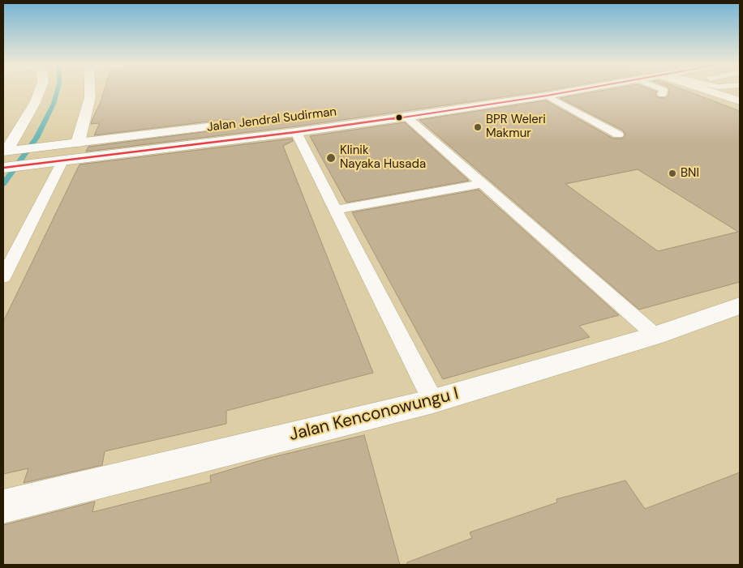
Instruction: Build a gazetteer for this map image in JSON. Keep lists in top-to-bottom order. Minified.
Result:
{"streets":{"main road":["Jalan Jendral Sudirman","Jalan Kenconowungu I"]},"places":["BPR Weleri Makmur","Klinik Nayaka Husada","BNI"]}
